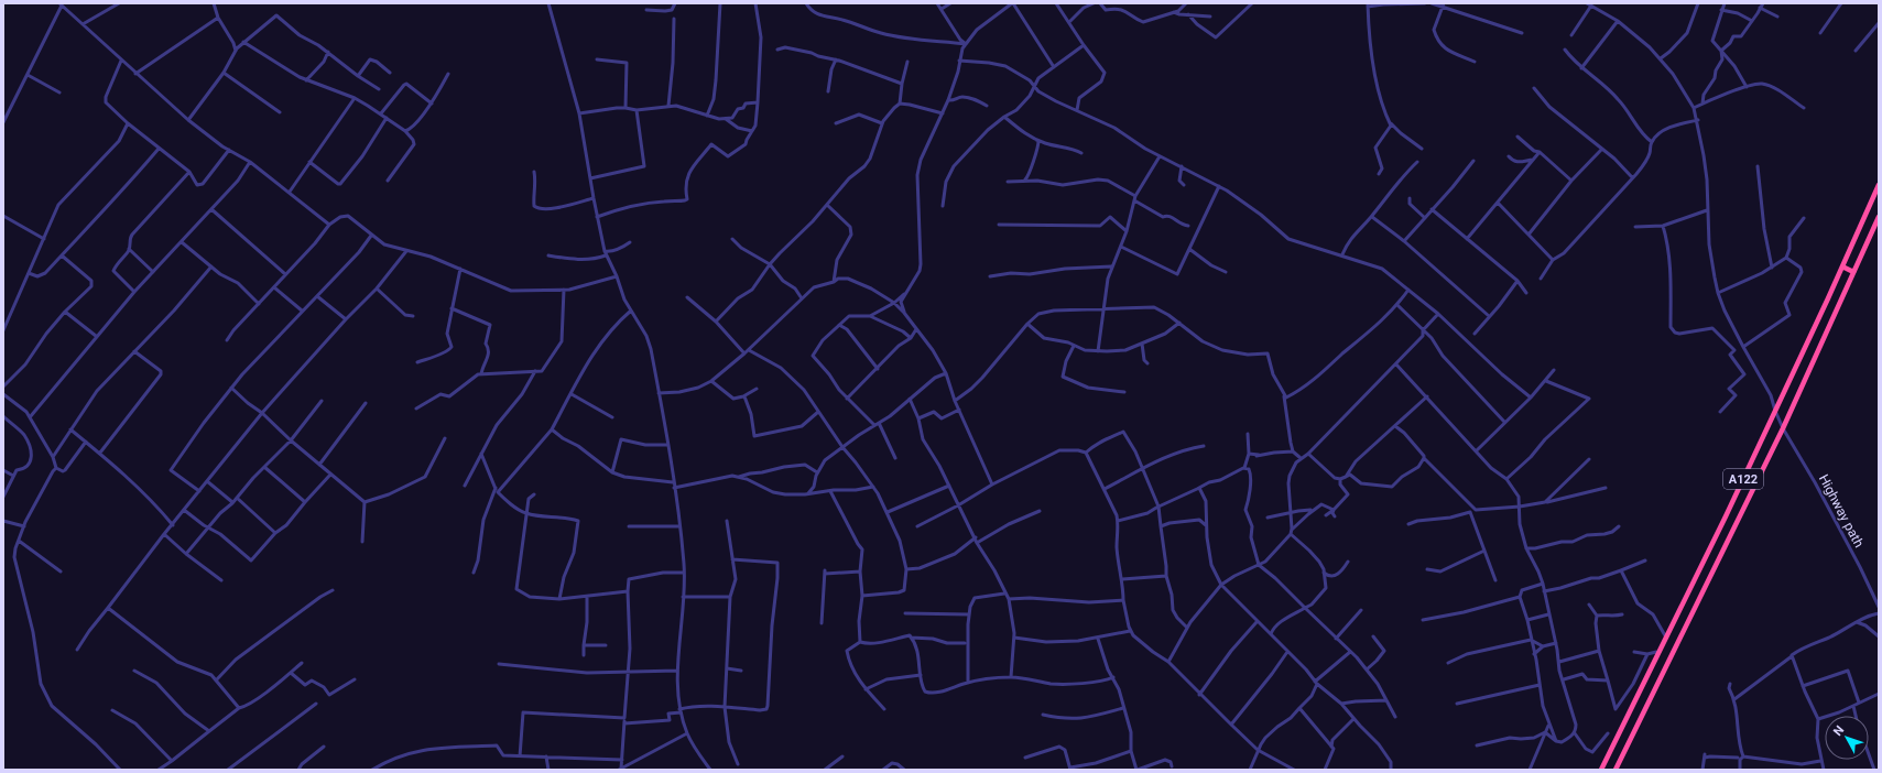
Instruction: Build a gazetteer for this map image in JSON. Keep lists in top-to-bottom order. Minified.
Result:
{"streets":{"highway":["A122"],"street":["Highway path"]},"crossings":[["A122","Highway path"]],"north":"top left"}
